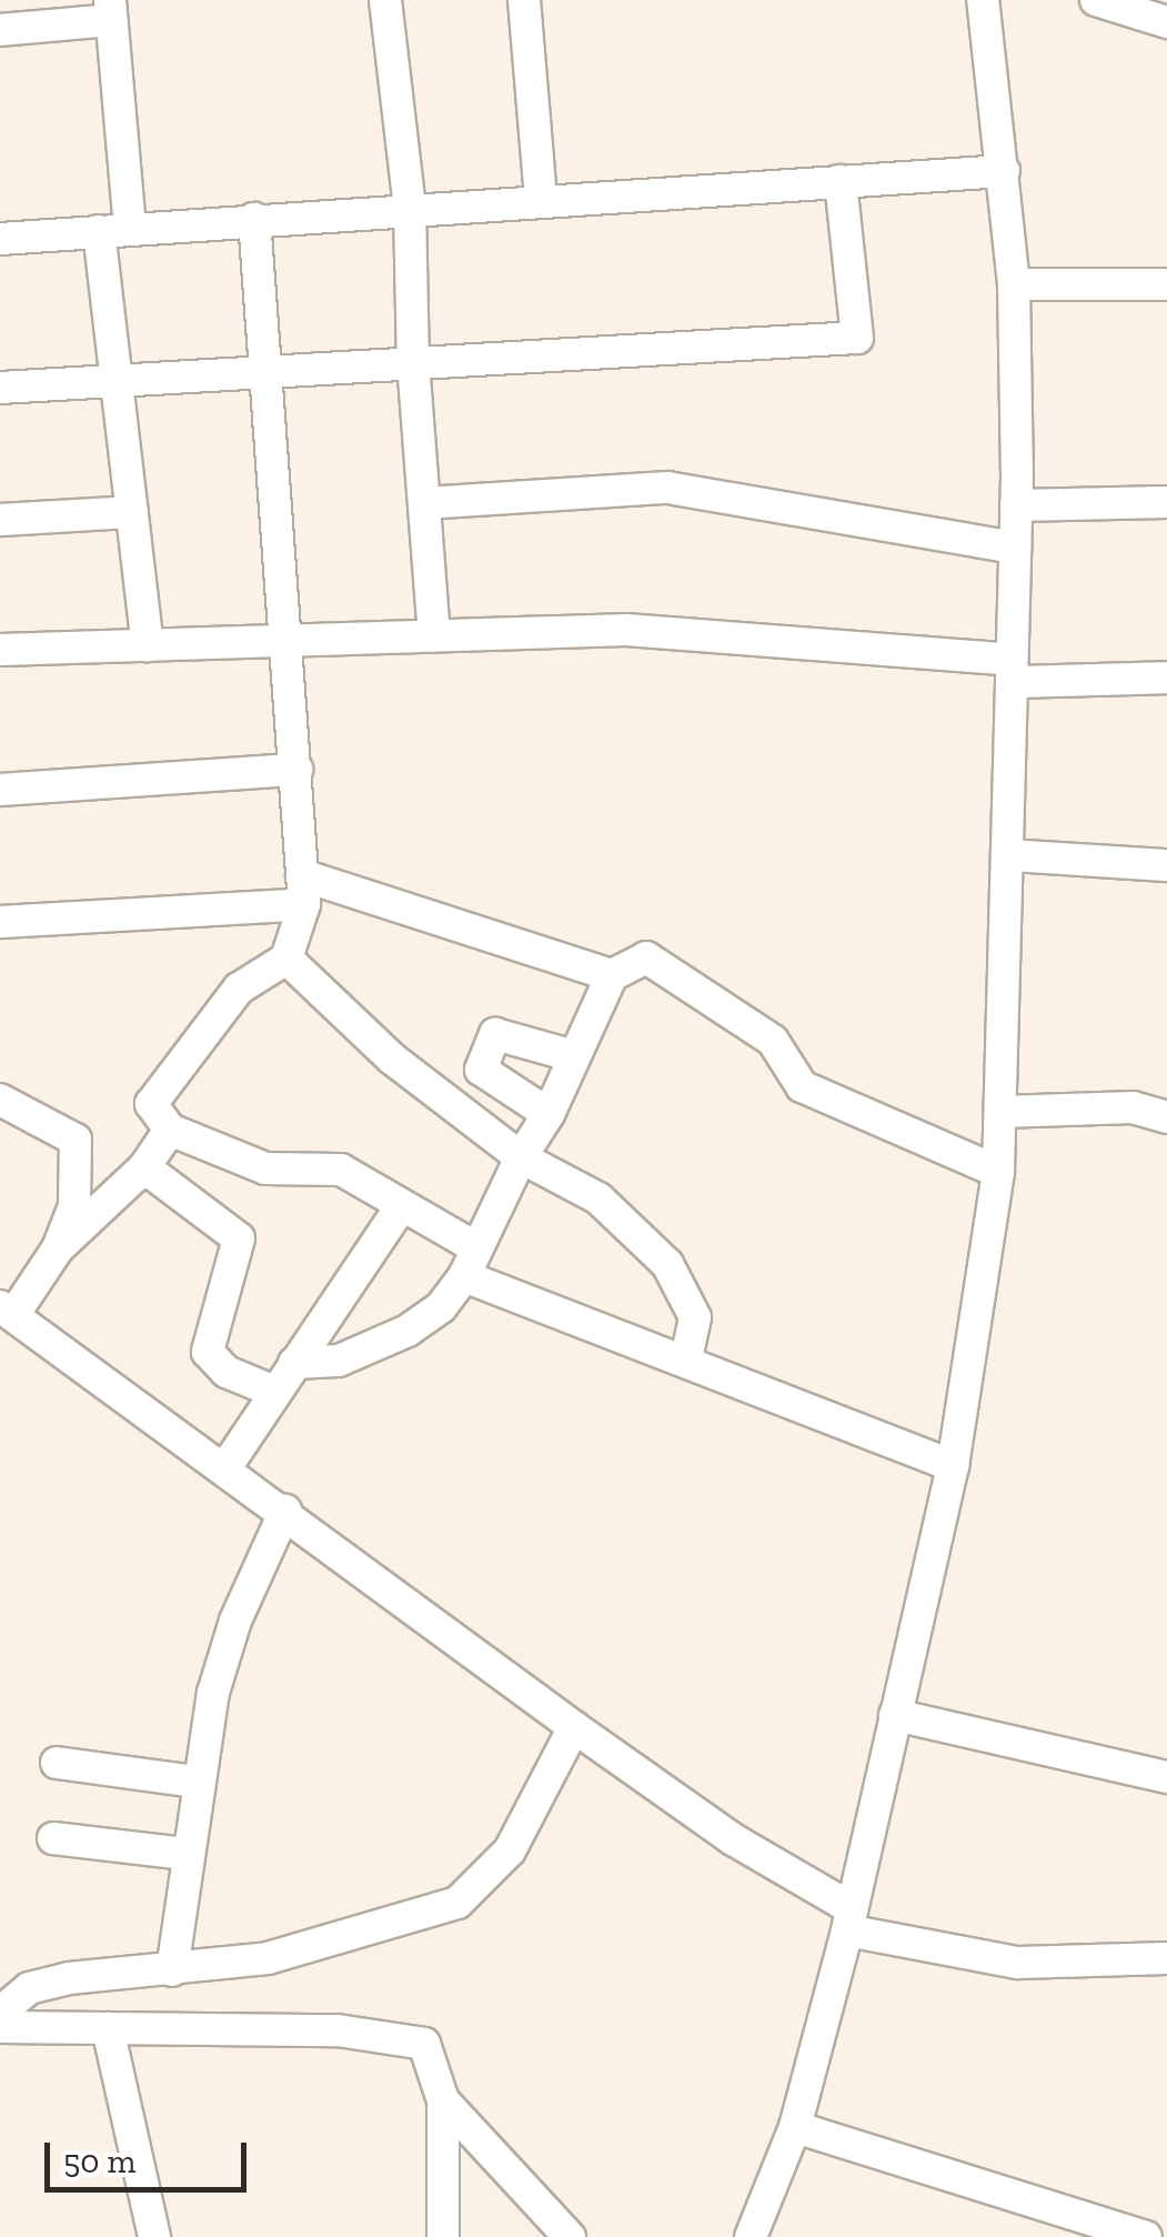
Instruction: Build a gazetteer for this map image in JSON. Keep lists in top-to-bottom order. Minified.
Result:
{"scale_bar":"50 m"}
